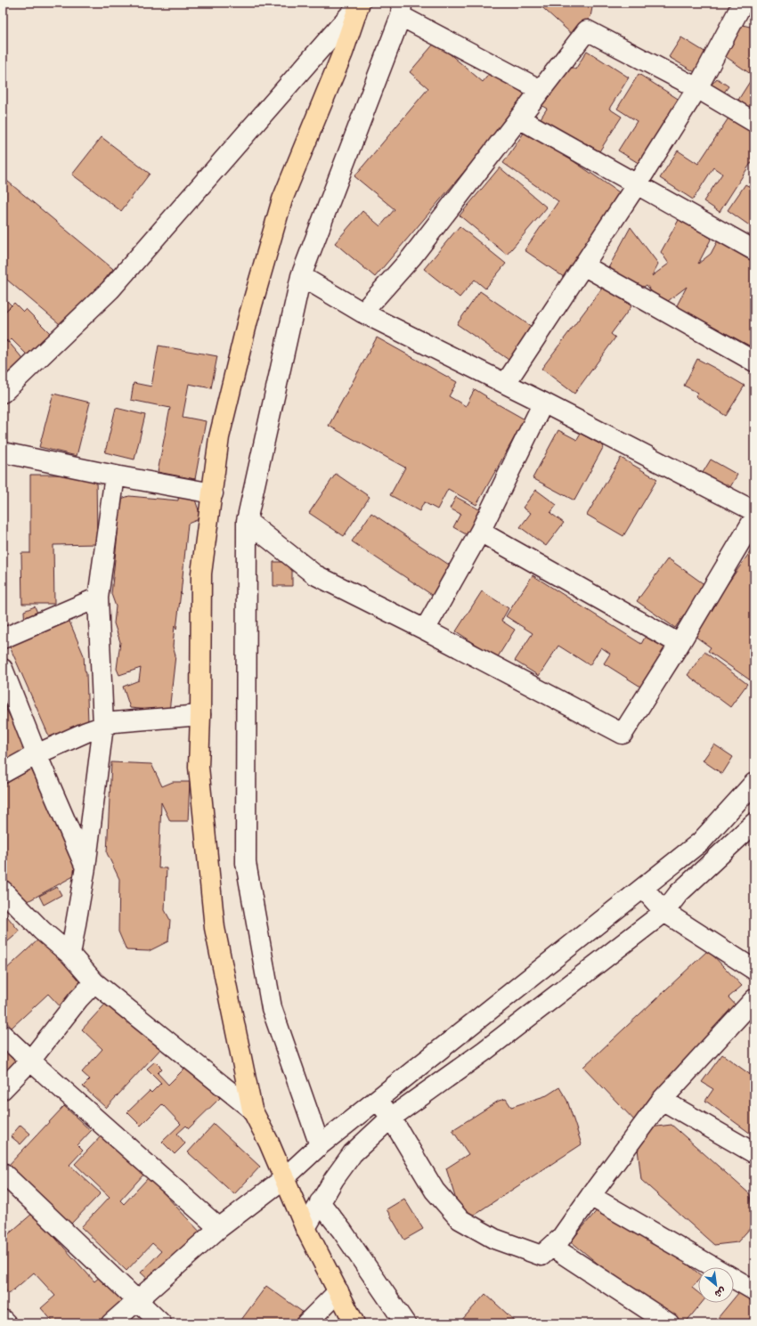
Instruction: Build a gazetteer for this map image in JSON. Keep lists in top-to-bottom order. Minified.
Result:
{"north":"bottom right"}
